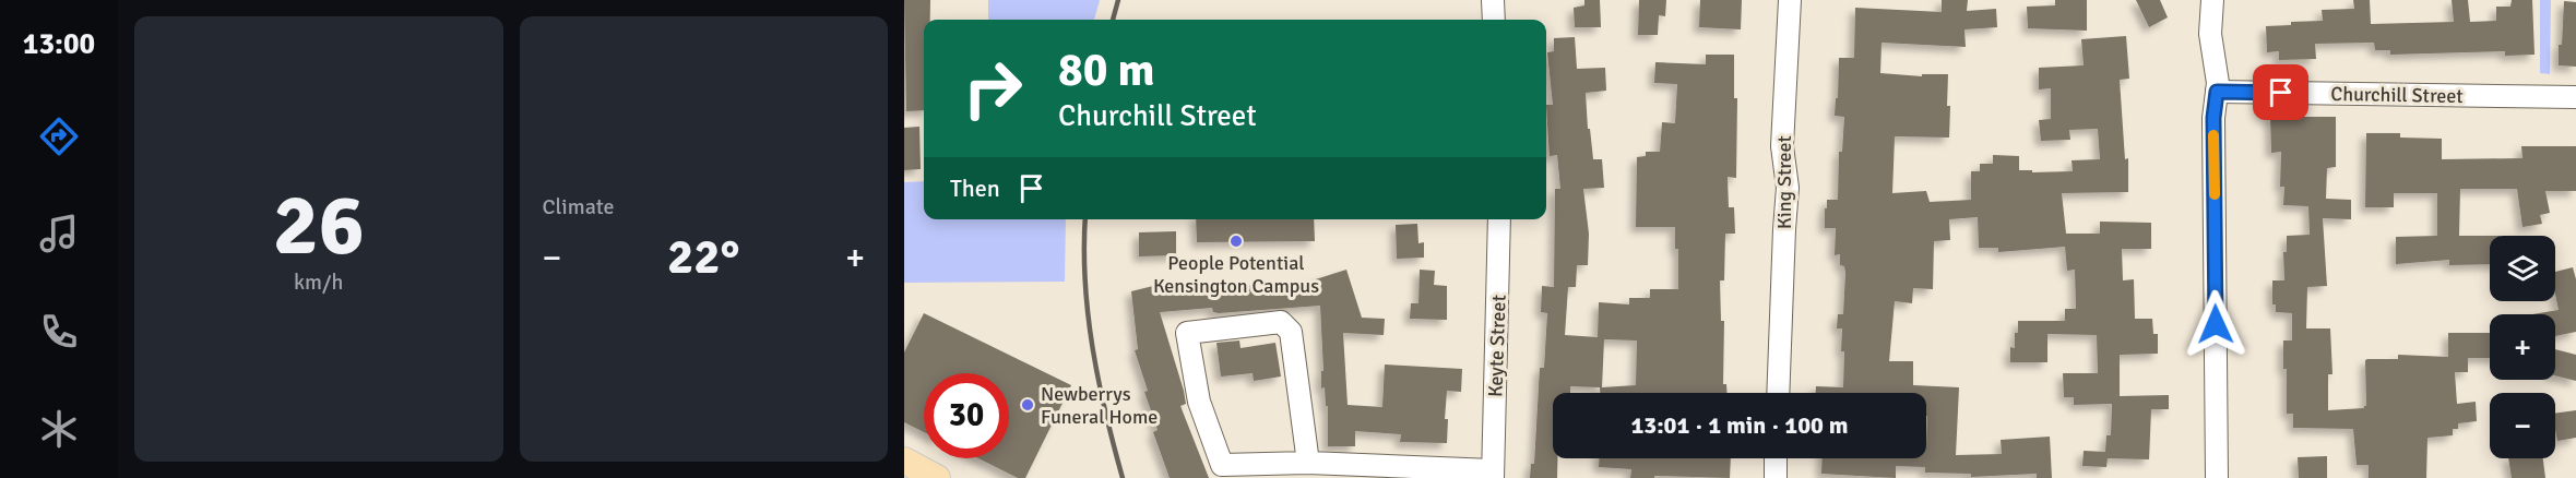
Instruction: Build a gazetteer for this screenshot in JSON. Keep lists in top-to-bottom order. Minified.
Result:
{"streets":{"street":["Churchill Street","King Street","Keyte Street"]},"places":["People Potential Kensington Campus","Newberrys Funeral Home"],"page":{"tabs":"13:00","tile":[["26","km/h"],"Climate"],"turn":["80 m","Churchill Street"],"then":"Then","heat":["−","22°","+"],"map_buttons":["+","−"],"limit":"30","trip":"13:01 · 1 min · 100 m"}}
